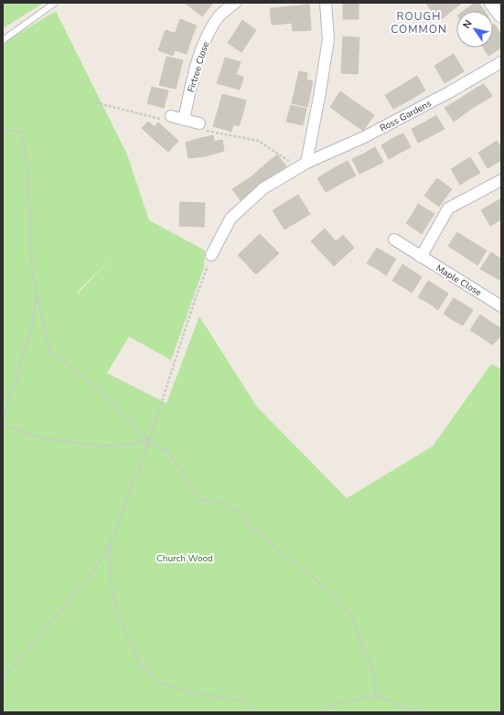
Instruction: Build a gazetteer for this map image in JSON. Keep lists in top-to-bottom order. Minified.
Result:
{"streets":{"street":["Firtree Close","Ross Gardens","Maple Close"]},"districts":["ROUGH COMMON"],"parks":["Church Wood"],"north":"top left"}
